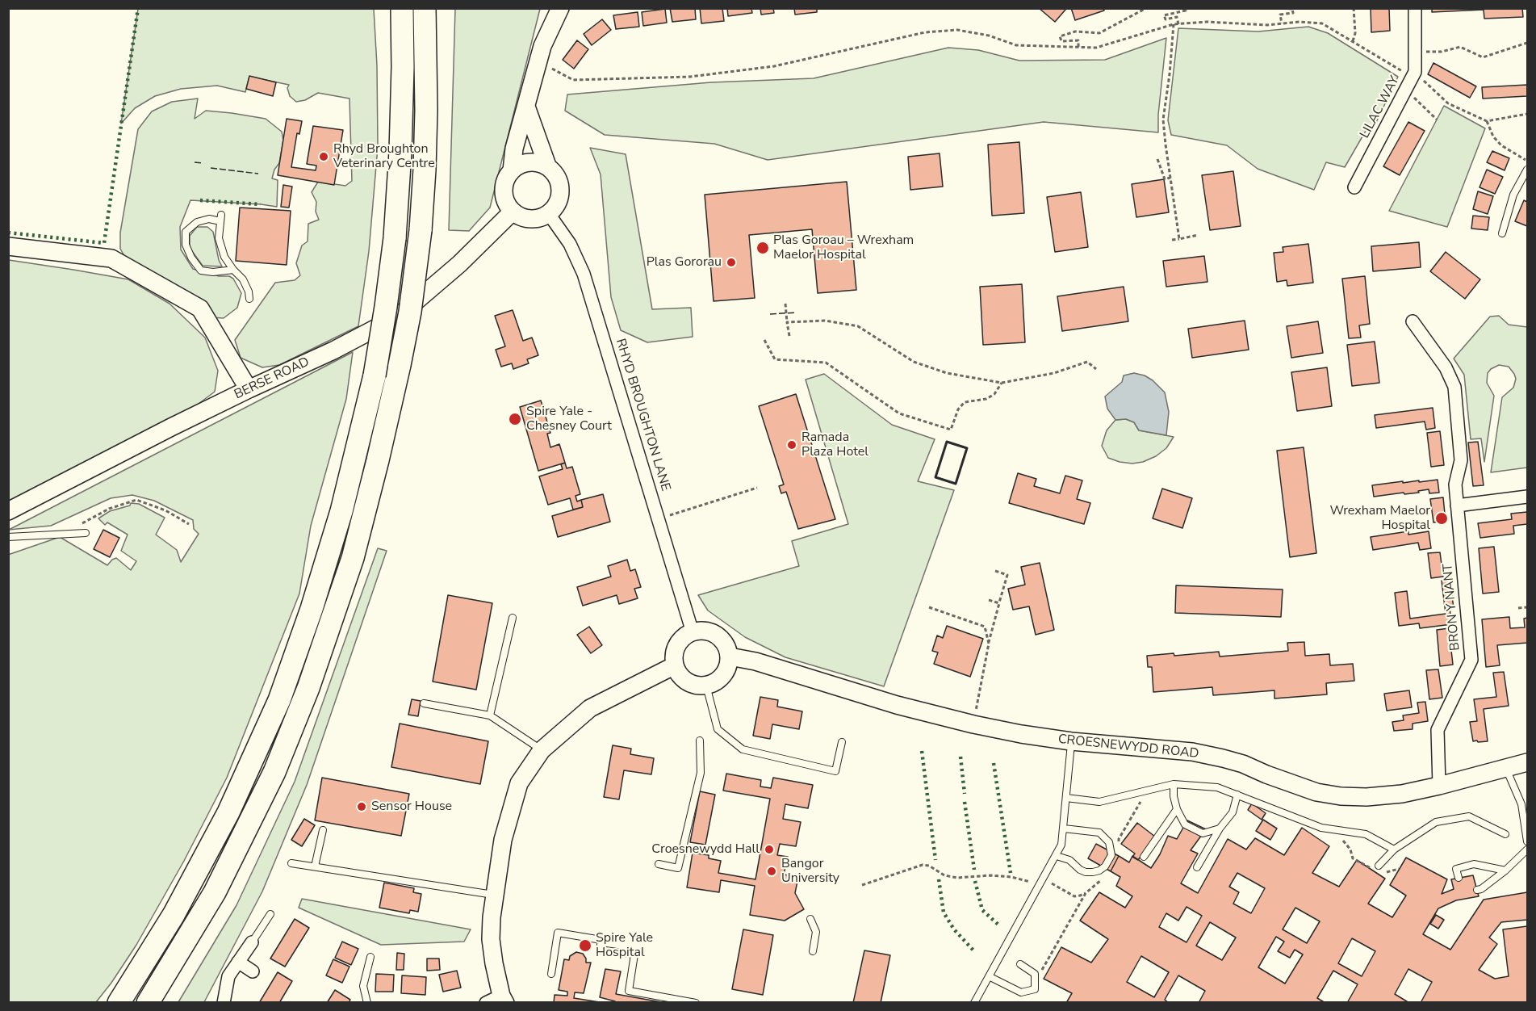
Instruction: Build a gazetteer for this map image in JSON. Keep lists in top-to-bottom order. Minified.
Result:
{"streets":{"street":["LILAC WAY","BERSE ROAD","RHYD BROUGHTON LANE","BRON Y NANT","CROESNEWYDD ROAD"]},"crossings":[["BERSE ROAD","RHYD BROUGHTON LANE"],["RHYD BROUGHTON LANE","CROESNEWYDD ROAD"],["BRON Y NANT","CROESNEWYDD ROAD"]],"places":["Rhyd Broughton Veterinary Centre","Plas Goroau – Wrexham Maelor Hospital","Plas Gororau","Spire Yale - Chesney Court","Ramada Plaza Hotel","Wrexham Maelor Hospital","Sensor House","Croesnewydd Hall","Bangor University","Spire Yale Hospital"]}
